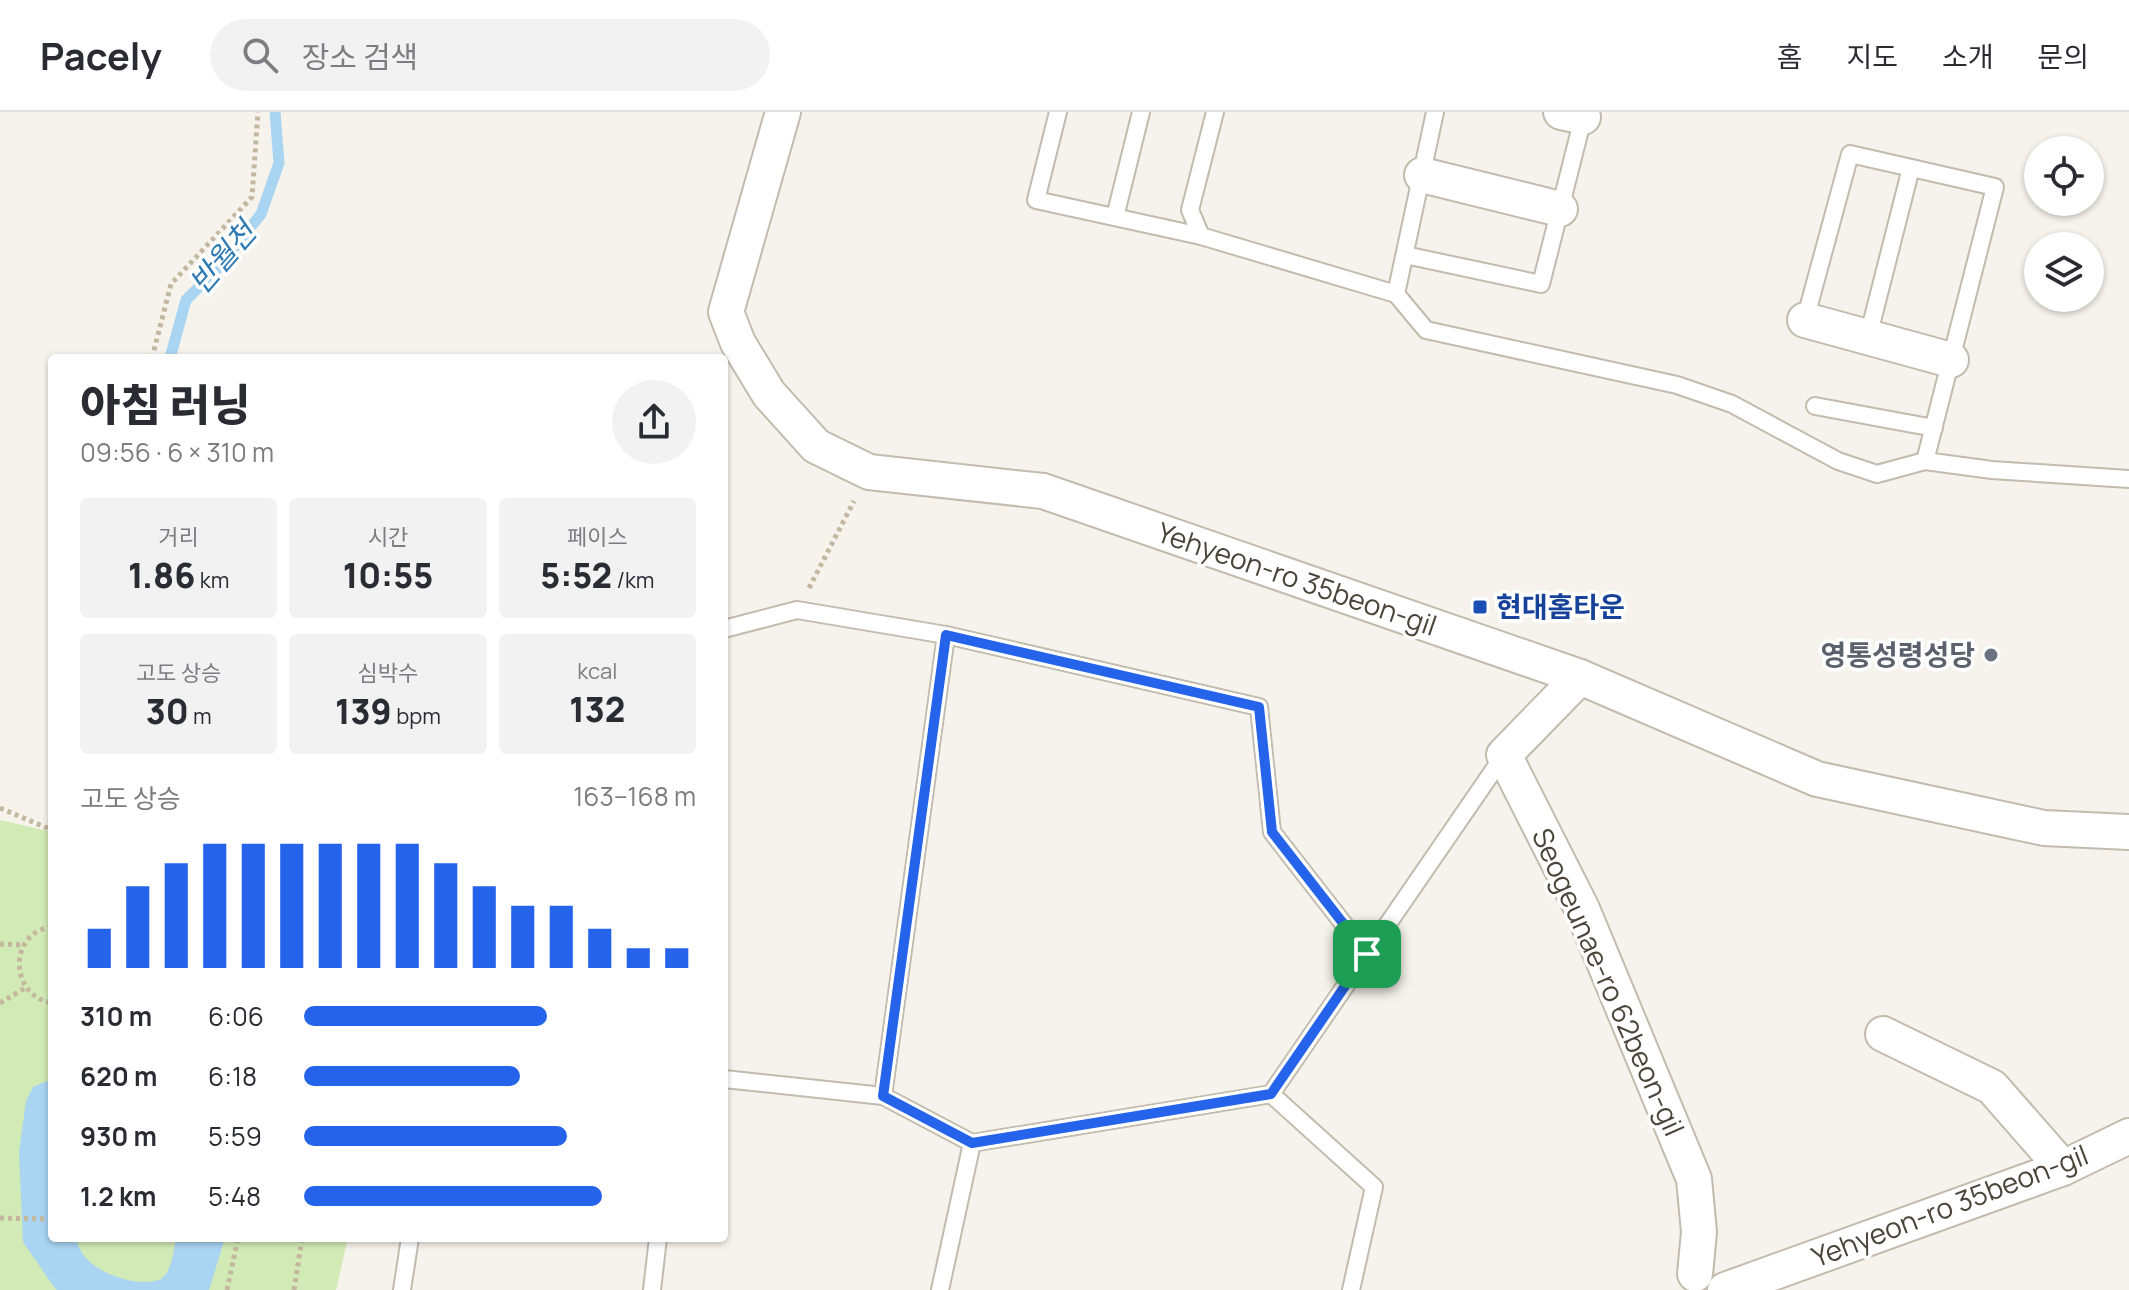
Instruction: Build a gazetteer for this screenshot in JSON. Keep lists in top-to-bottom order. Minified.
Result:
{"streets":{"street":["Yehyeon-ro 35beon-gil","Seogeunae-ro 62beon-gil"]},"water":["반월천"],"places":{"transit":["현대홈타운"],"other":["영통성령성당"]},"page":{"header":"Pacely","search":"장소 검색","nav":["홈","지도","소개","문의"],"heading":["아침 러닝","09:56 · 6 × 310 m"],"stats":[["거리","1.86 km"],["시간","10:55"],["페이스","5:52 /km"],["고도 상승","30 m"],["심박수","139 bpm"],["kcal","132"]],"chart":["고도 상승","163–168 m"],"list":[{"name":"310 m","note":"6:06"},{"name":"620 m","note":"6:18"},{"name":"930 m","note":"5:59"},{"name":"1.2 km","note":"5:48"}]}}
